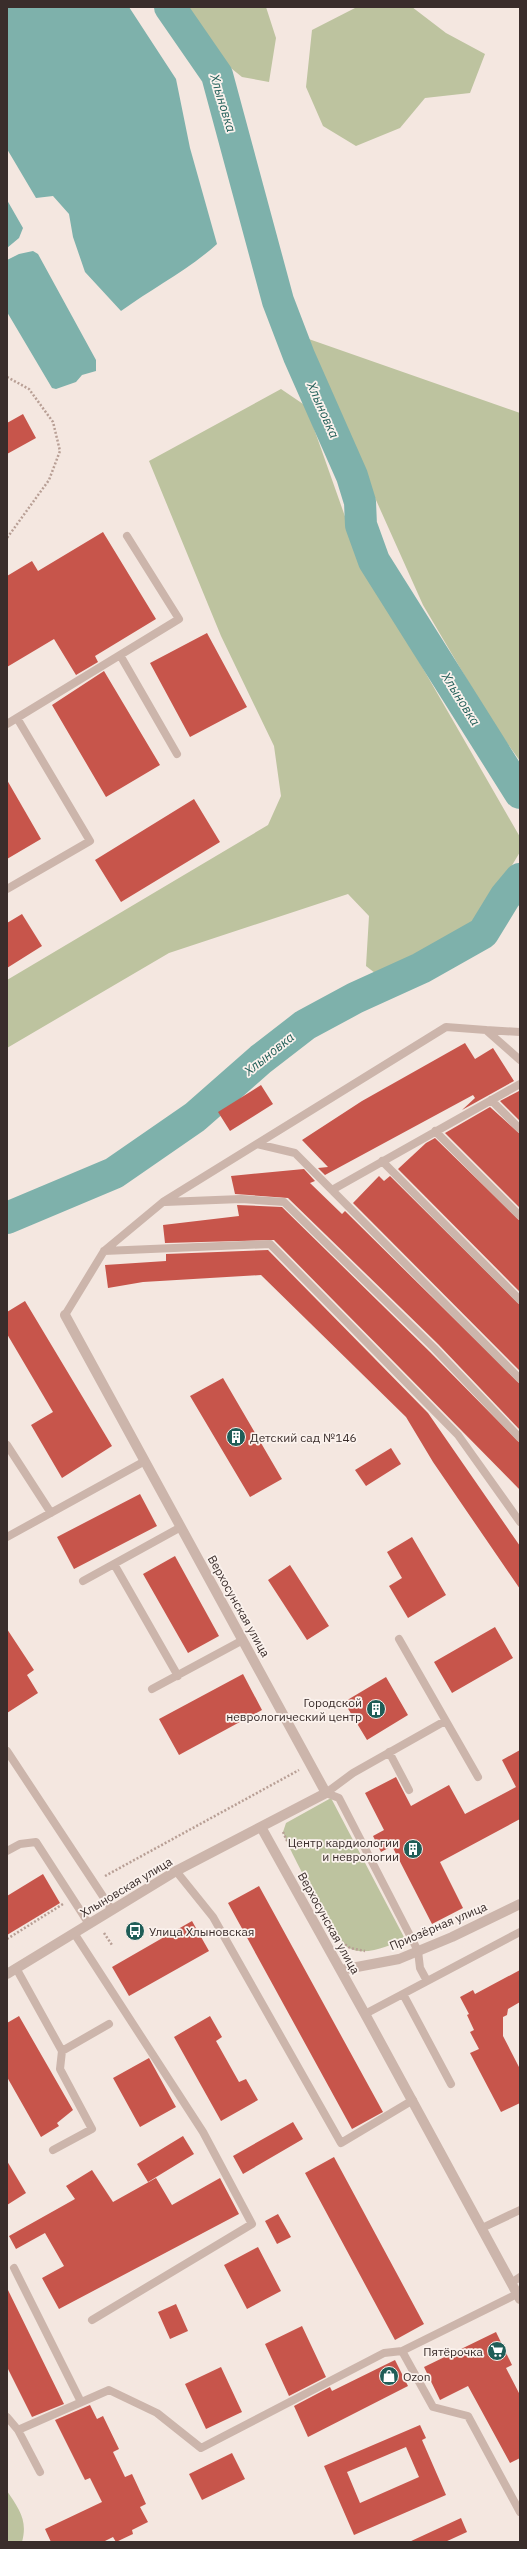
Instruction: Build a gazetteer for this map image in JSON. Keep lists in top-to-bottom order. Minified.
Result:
{"streets":{"street":["Верхосунская улица","Хлыновская улица","Приозёрная улица"]},"crossings":[["Верхосунская улица","Хлыновская улица"],["Верхосунская улица","Приозёрная улица"]],"water":["Хлыновка"],"places":{"building":["Детский сад №146","Городской неврологический центр","Центр кардиологии и неврологии"],"bus stop":["Улица Хлыновская"],"supermarket":["Пятёрочка"],"shop":["Ozon"]}}
